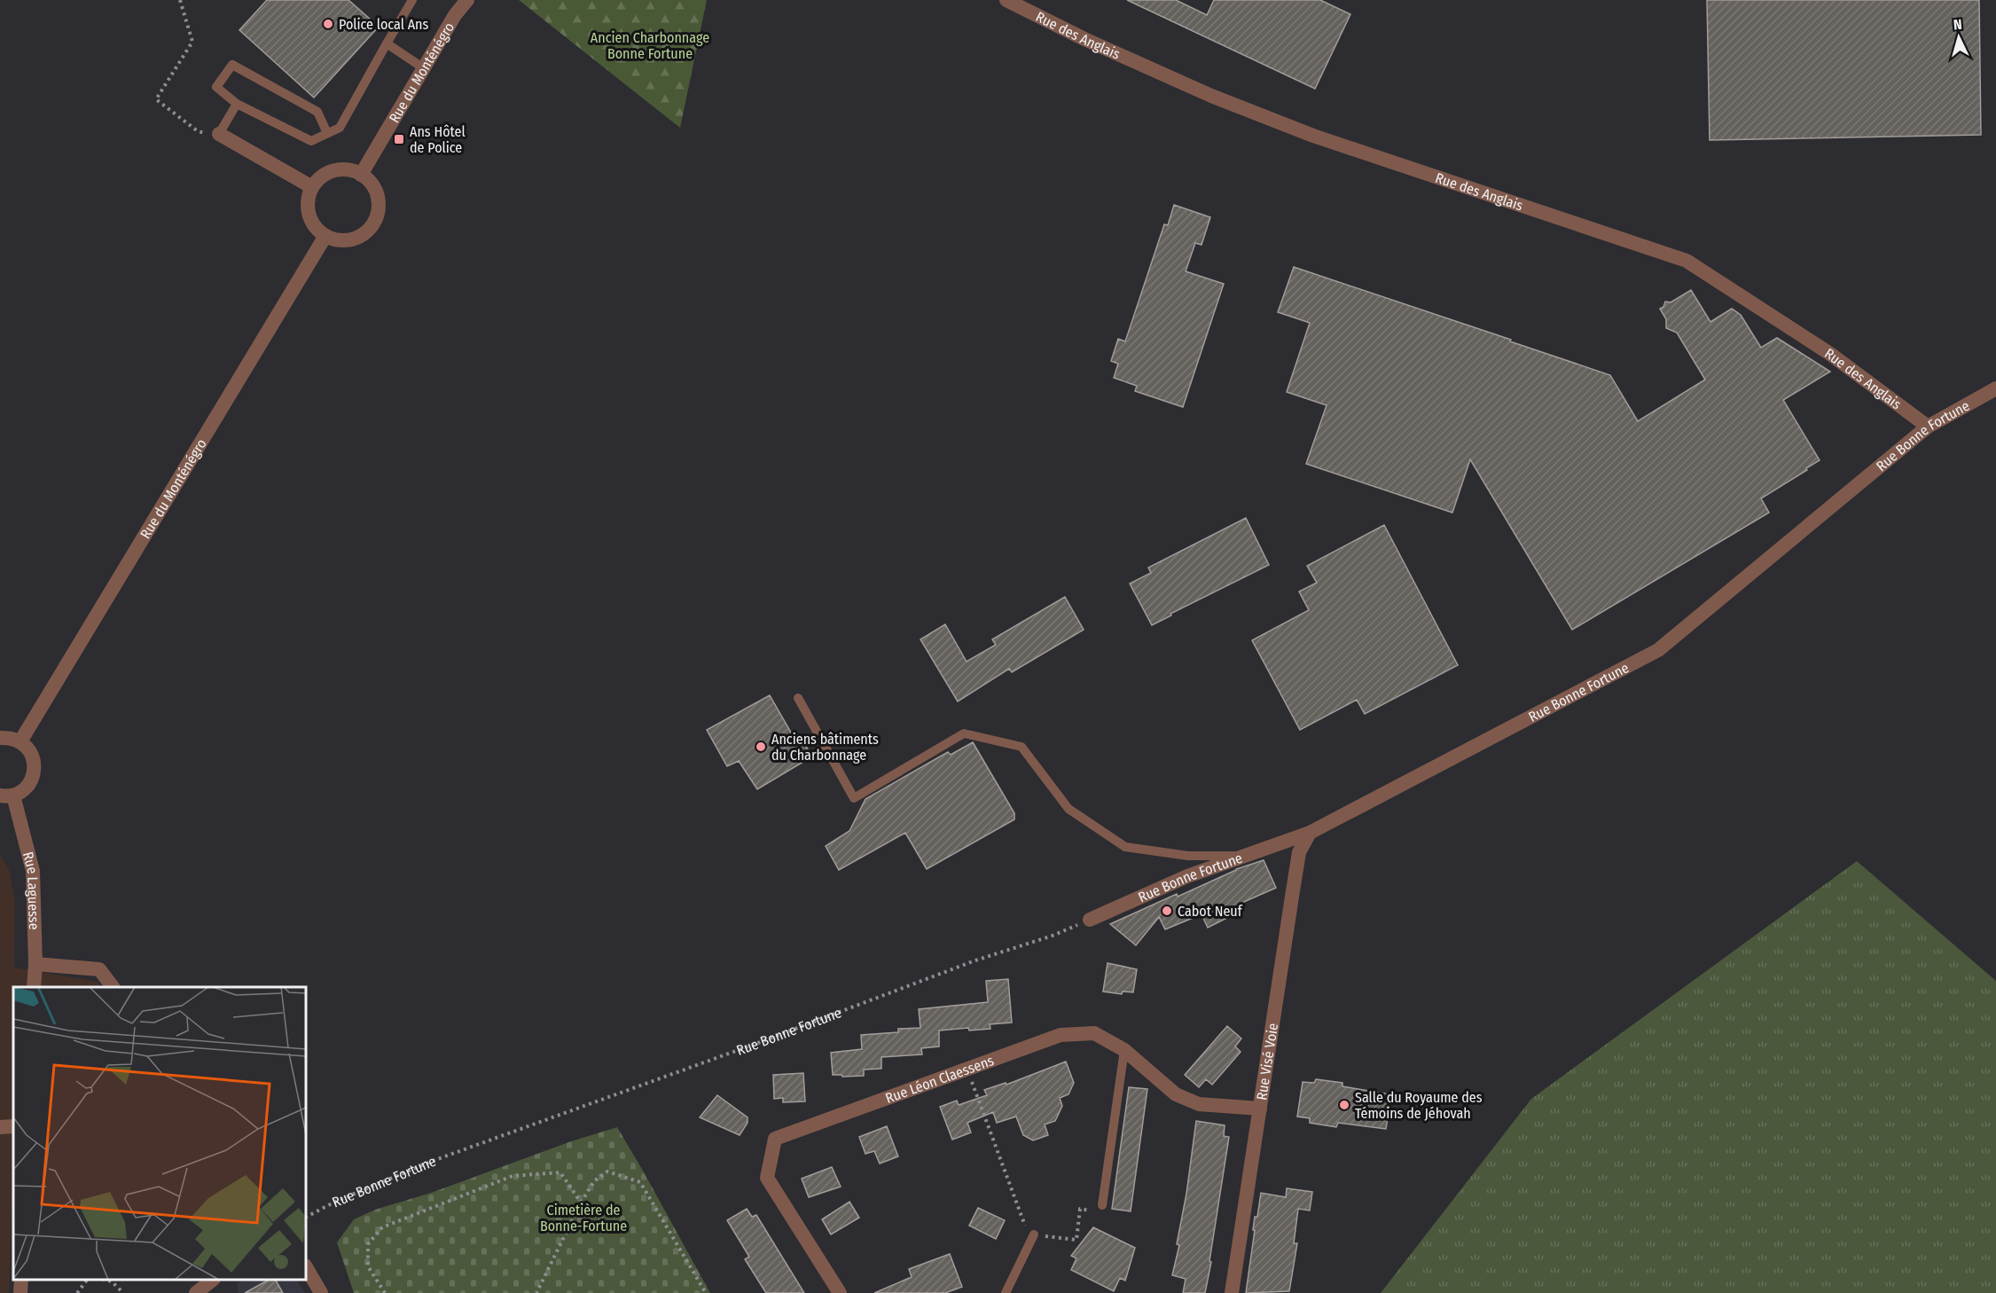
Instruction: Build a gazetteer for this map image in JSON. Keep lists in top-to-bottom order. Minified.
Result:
{"streets":{"street":["Rue des Anglais","Rue du Monténégro","Rue Bonne Fortune","Rue Laguesse","Rue Visé Voie","Rue Léon Claessens"]},"crossings":[["Rue des Anglais","Rue Bonne Fortune"],["Rue Bonne Fortune","Rue Visé Voie"],["Rue Visé Voie","Rue Léon Claessens"]],"parks":["Ancien Charbonnage Bonne Fortune","Cimetière de Bonne-Fortune"],"places":{"other":["Police local Ans","Anciens bâtiments du Charbonnage","Cabot Neuf","Salle du Royaume des Témoins de Jéhovah"],"transit":["Ans Hôtel de Police"]},"north":"top"}
